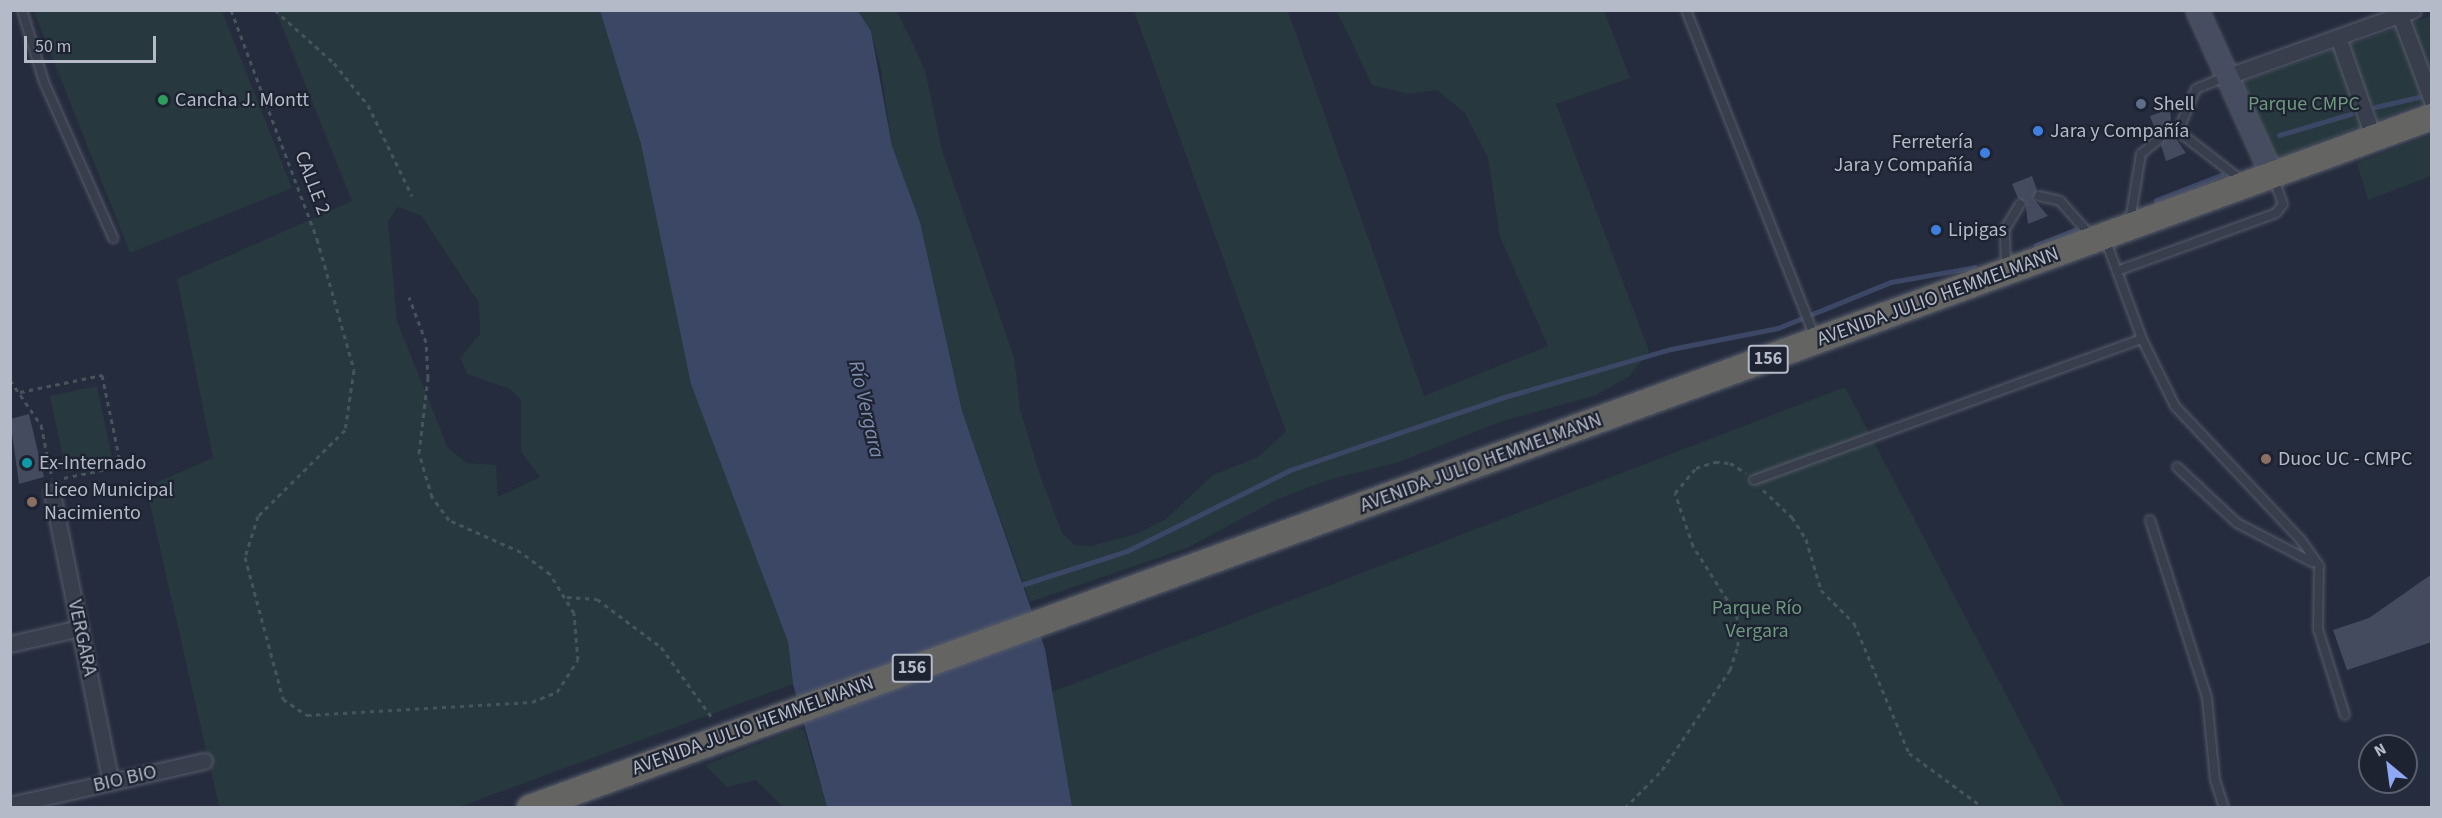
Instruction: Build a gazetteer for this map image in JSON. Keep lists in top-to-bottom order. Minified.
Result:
{"streets":{"highway":["AVENIDA JULIO HEMMELMANN","156"],"street":["VERGARA","BIO BIO"],"path":["CALLE 2"]},"crossings":[["VERGARA","BIO BIO"]],"water":["Río Vergara"],"parks":["Parque CMPC","Parque Río Vergara"],"places":["Cancha J. Montt","Shell","Jara y Compañía","Ferretería Jara y Compañía","Lipigas","Duoc UC - CMPC","Ex-Internado","Liceo Municipal Nacimiento"],"scale_bar":"50 m","north":"top left"}
